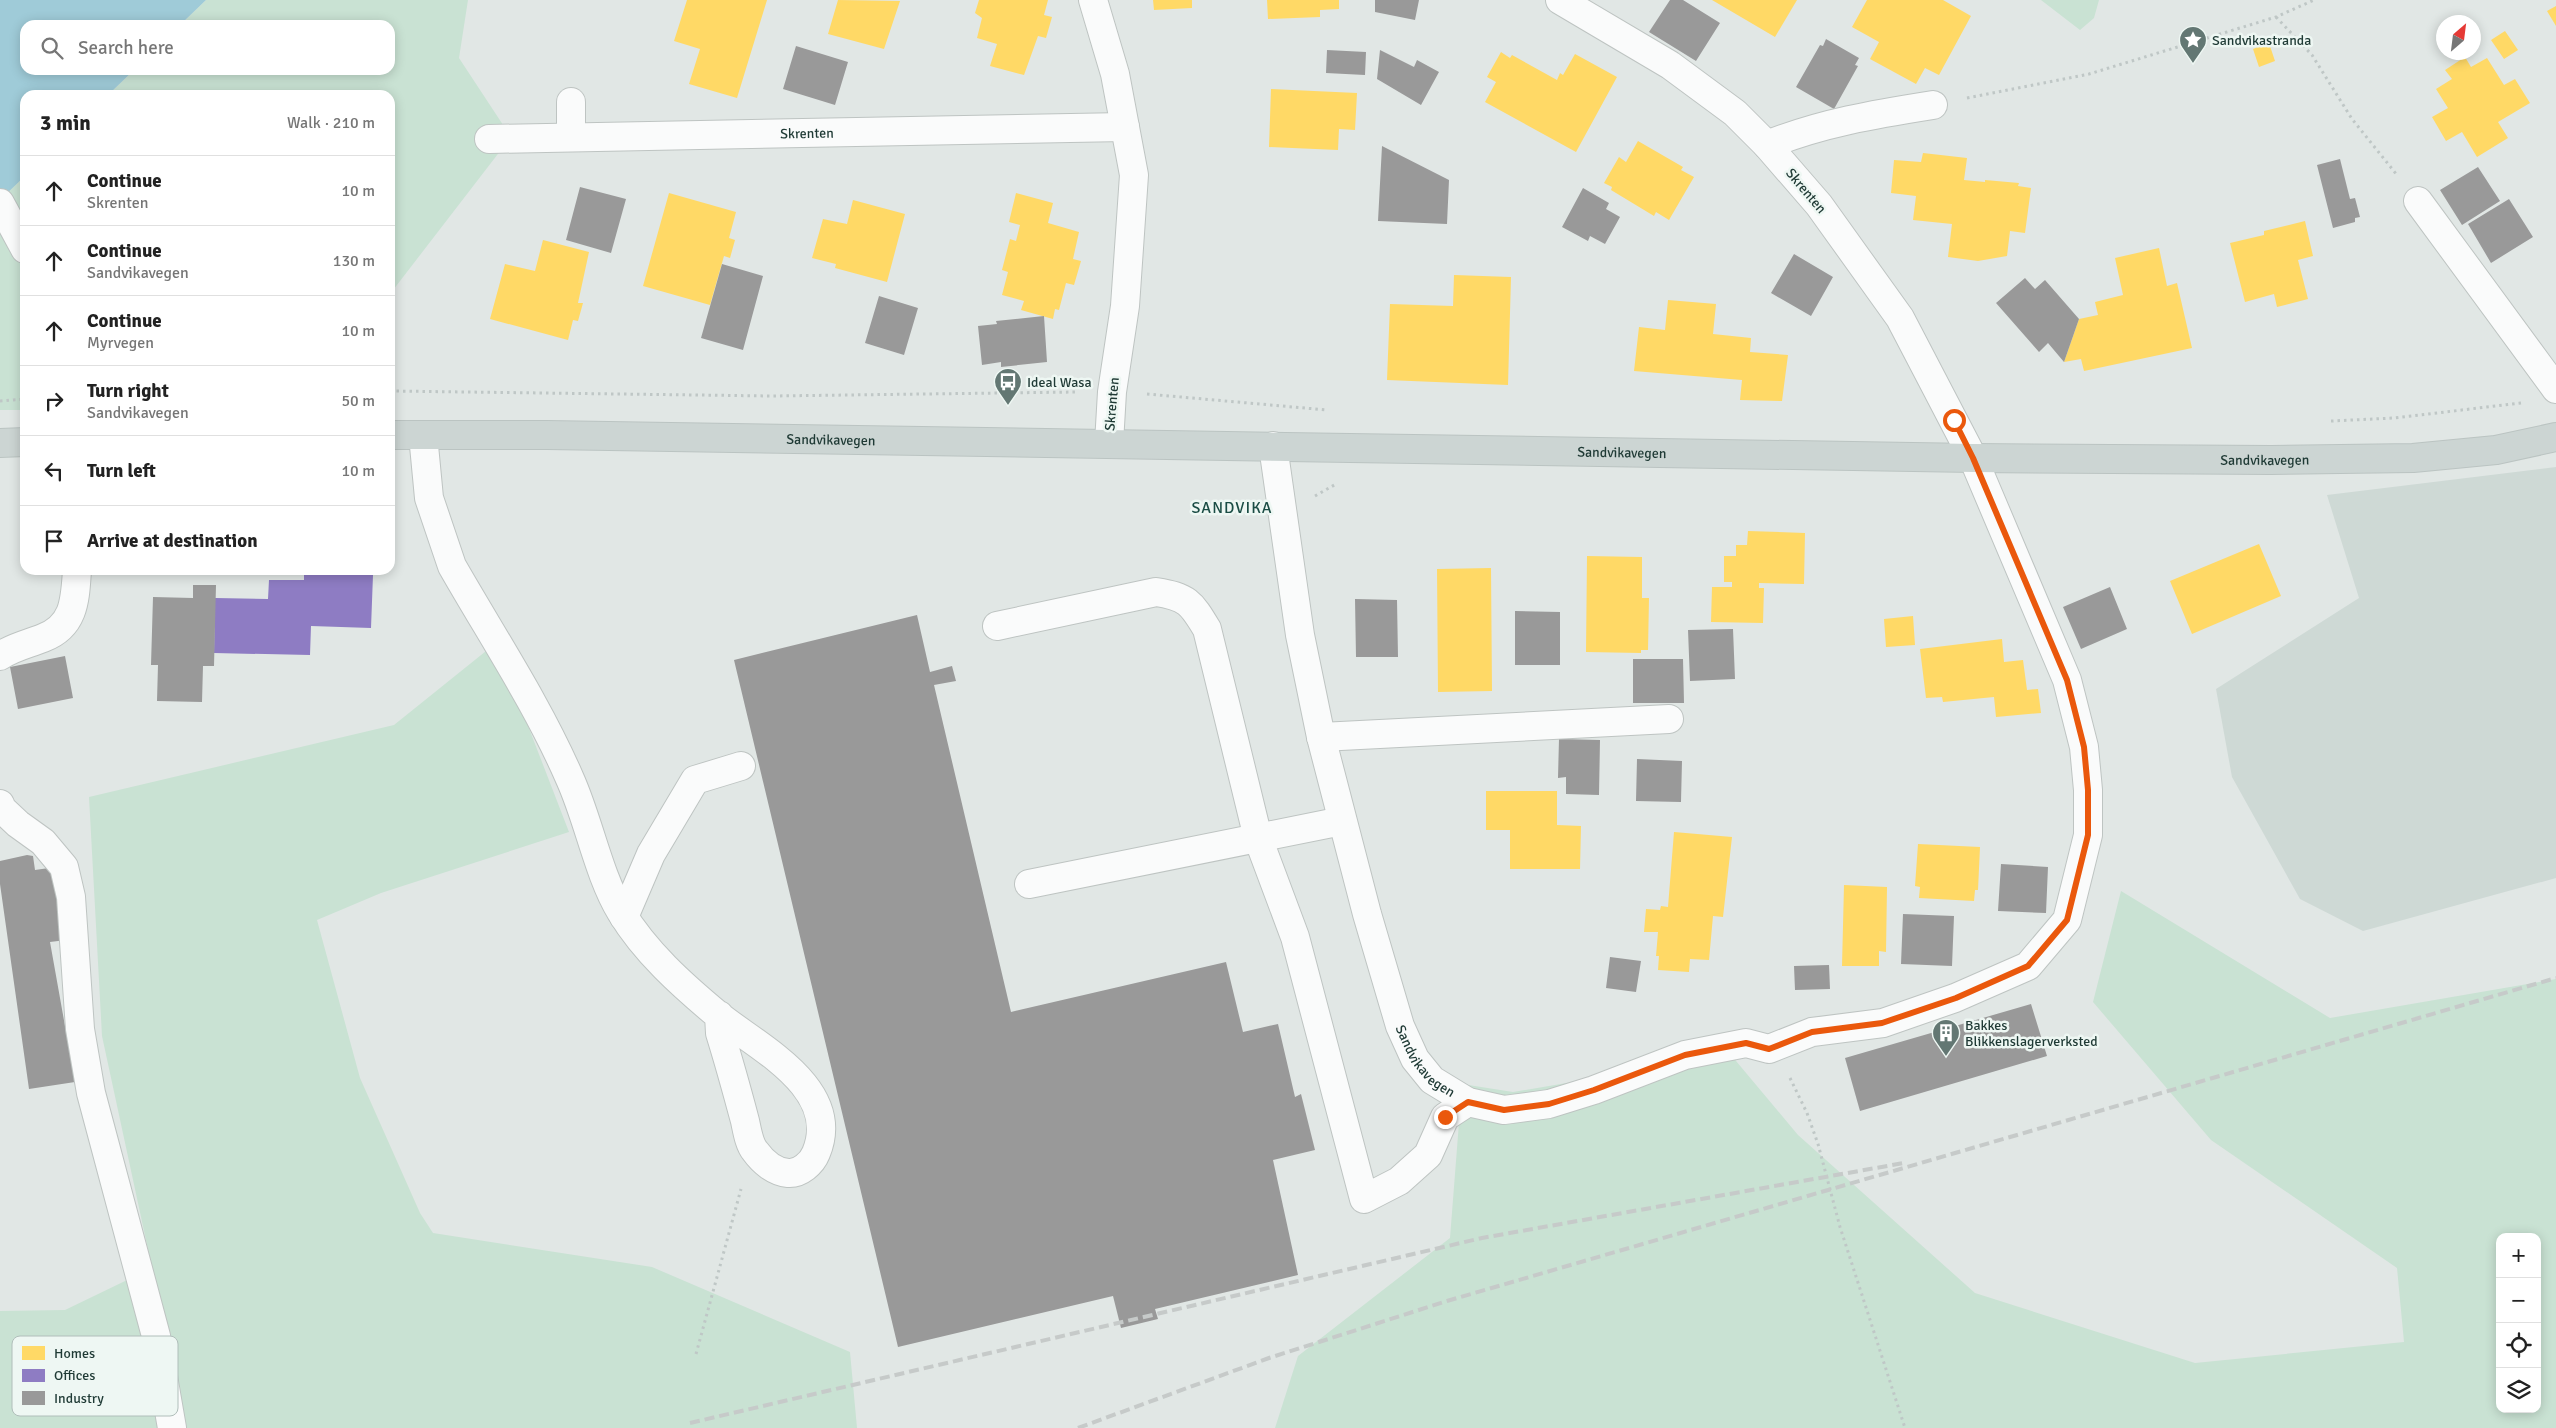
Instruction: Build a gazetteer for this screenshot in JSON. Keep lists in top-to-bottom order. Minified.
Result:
{"streets":{"main road":["Sandvikavegen"],"street":["Skrenten"]},"crossings":[["Skrenten","Sandvikavegen"]],"districts":["SANDVIKA"],"places":{"place":["Sandvikastranda"],"bus stop":["Ideal Wasa"],"building":["Bakkes Blikkenslagerverksted"]},"legend":["Homes","Offices","Industry"],"north":"top right","page":{"search":"Search here","heading":["3 min","Walk · 210 m"],"list":[["Continue","Skrenten","10 m"],["Continue","Sandvikavegen","130 m"],["Continue","Myrvegen","10 m"],["Turn right","Sandvikavegen","50 m"],["Turn left","10 m"],"Arrive at destination"],"map_buttons":["+","−"]}}
